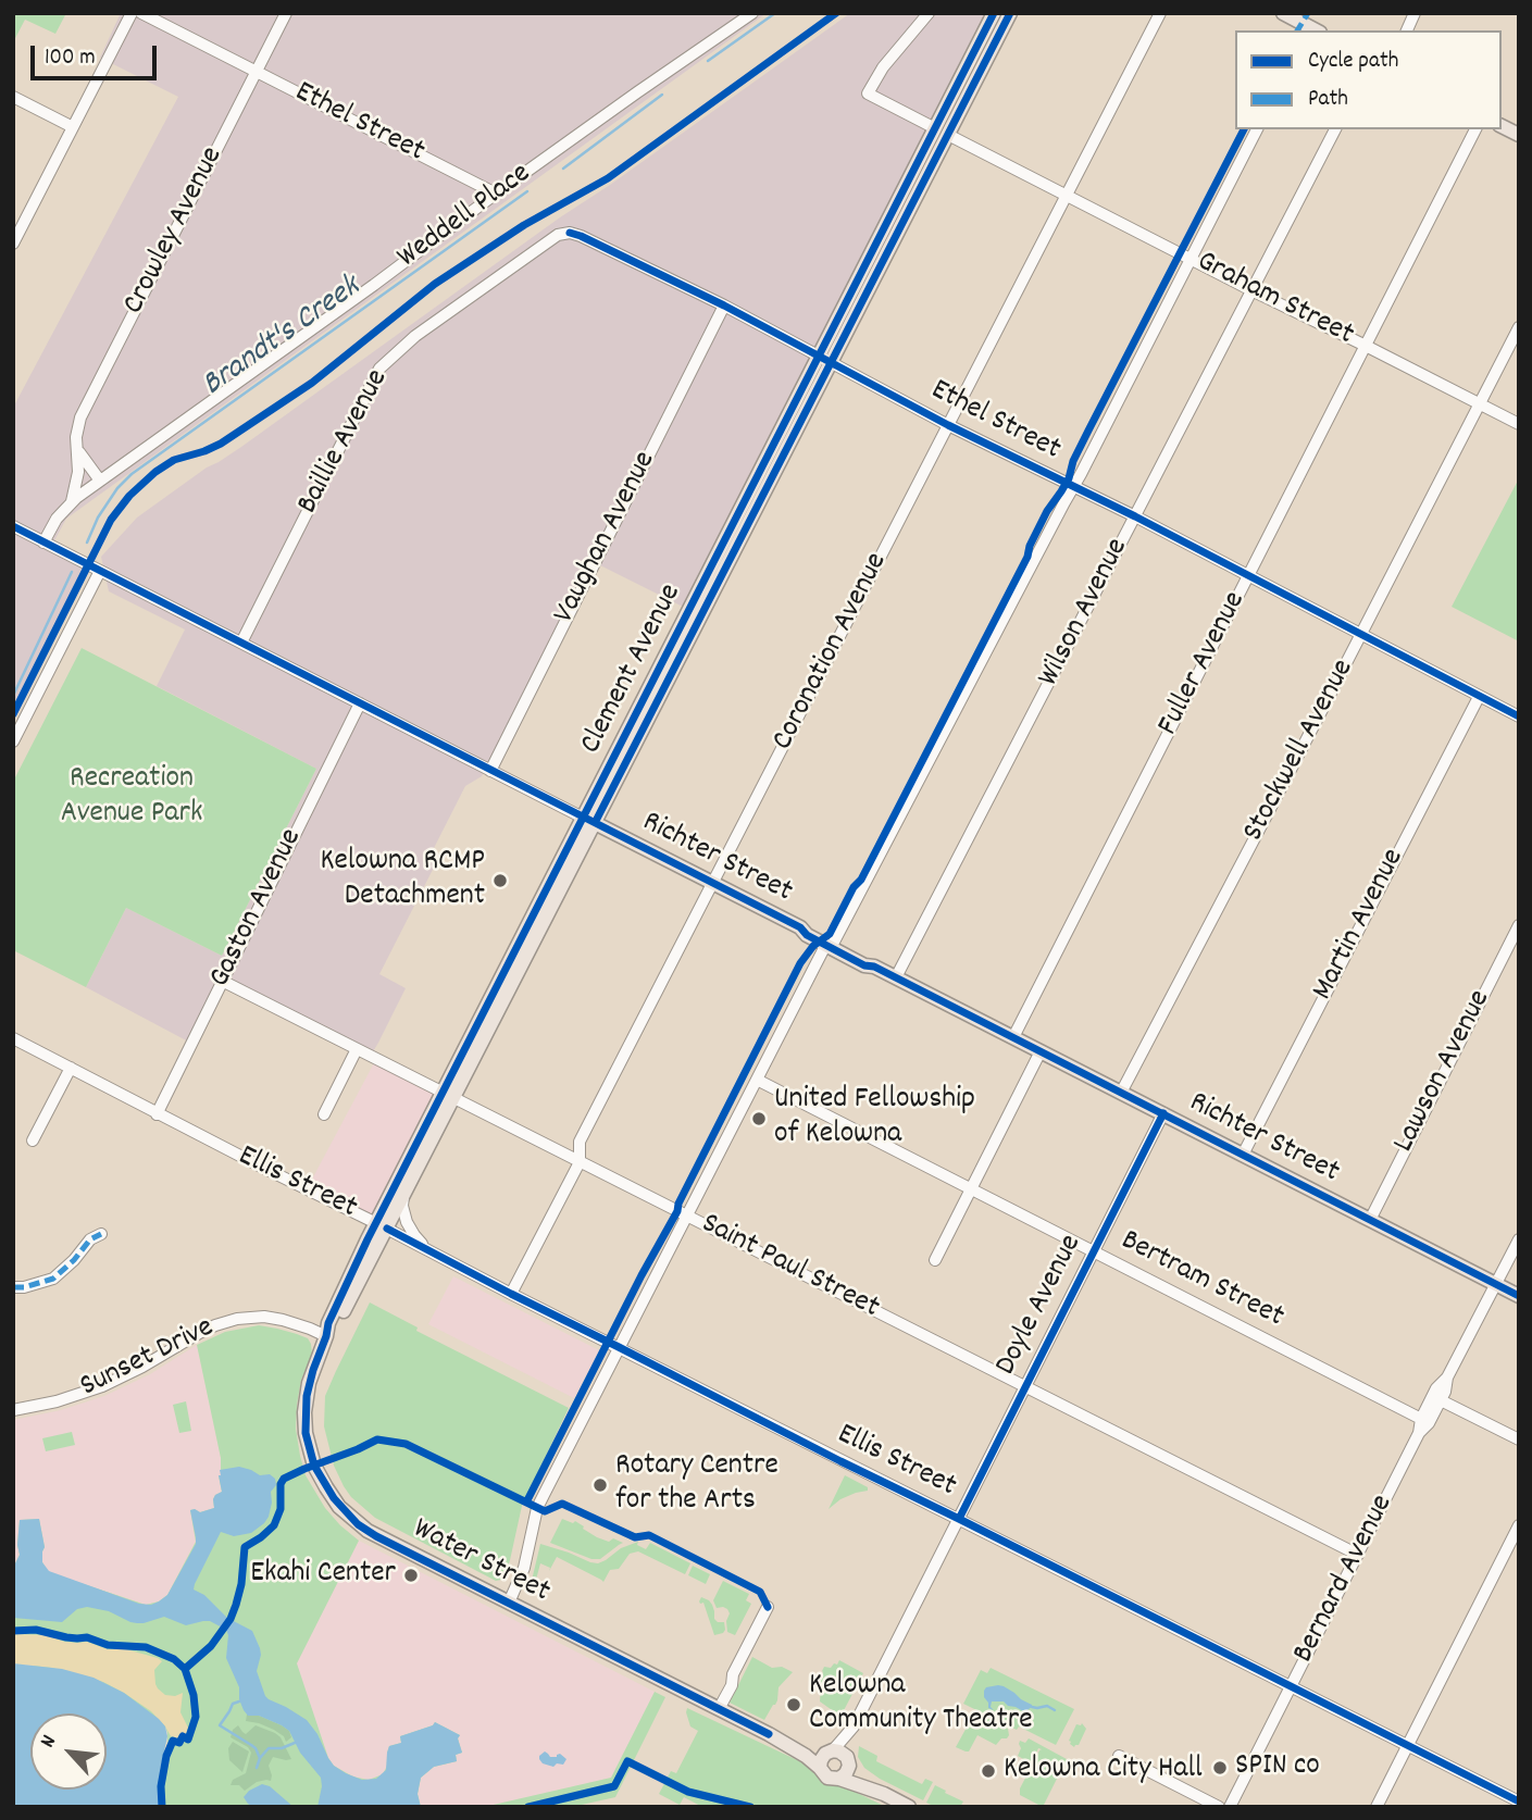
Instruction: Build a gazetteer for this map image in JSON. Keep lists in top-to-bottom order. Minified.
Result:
{"streets":{"main road":["Clement Avenue","Richter Street","Water Street"],"street":["Ethel Street","Weddell Place","Crowley Avenue","Graham Street","Baillie Avenue","Vaughan Avenue","Wilson Avenue","Coronation Avenue","Fuller Avenue","Stockwell Avenue","Gaston Avenue","Martin Avenue","Lawson Avenue","Ellis Street","Saint Paul Street","Bertram Street","Doyle Avenue","Sunset Drive","Bernard Avenue"]},"crossings":[["Ethel Street","Weddell Place"],["Ethel Street","Crowley Avenue"],["Ethel Street","Baillie Avenue"],["Ethel Street","Vaughan Avenue"],["Ethel Street","Wilson Avenue"],["Ethel Street","Coronation Avenue"],["Ethel Street","Fuller Avenue"],["Ethel Street","Clement Avenue"],["Ethel Street","Stockwell Avenue"],["Ethel Street","Martin Avenue"],["Weddell Place","Crowley Avenue"],["Weddell Place","Richter Street"],["Graham Street","Wilson Avenue"],["Graham Street","Coronation Avenue"],["Graham Street","Fuller Avenue"],["Graham Street","Clement Avenue"],["Graham Street","Stockwell Avenue"],["Baillie Avenue","Richter Street"],["Vaughan Avenue","Richter Street"],["Wilson Avenue","Richter Street"],["Coronation Avenue","Richter Street"],["Coronation Avenue","Ellis Street"],["Coronation Avenue","Saint Paul Street"],["Fuller Avenue","Richter Street"],["Clement Avenue","Richter Street"],["Clement Avenue","Ellis Street"],["Clement Avenue","Saint Paul Street"],["Clement Avenue","Sunset Drive"],["Clement Avenue","Water Street"],["Stockwell Avenue","Richter Street"],["Richter Street","Gaston Avenue"],["Richter Street","Martin Avenue"],["Richter Street","Lawson Avenue"],["Richter Street","Doyle Avenue"],["Richter Street","Bernard Avenue"],["Gaston Avenue","Ellis Street"],["Gaston Avenue","Saint Paul Street"],["Ellis Street","Doyle Avenue"],["Ellis Street","Bernard Avenue"],["Saint Paul Street","Doyle Avenue"],["Saint Paul Street","Bernard Avenue"],["Bertram Street","Doyle Avenue"],["Bertram Street","Bernard Avenue"],["Doyle Avenue","Water Street"],["Sunset Drive","Water Street"]],"water":["Brandt's Creek"],"parks":["Recreation Avenue Park"],"places":["Kelowna RCMP Detachment","United Fellowship of Kelowna","Rotary Centre for the Arts","Ekahi Center","Kelowna Community Theatre","SPIN co","Kelowna City Hall"],"legend":["Cycle path","Path"],"scale_bar":"100 m","north":"top left"}
